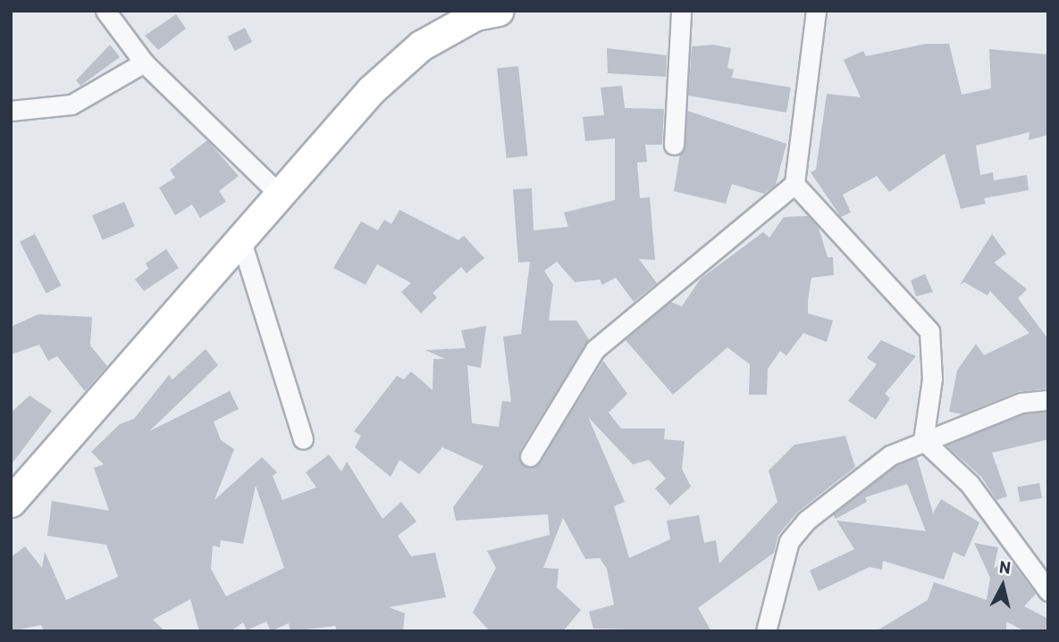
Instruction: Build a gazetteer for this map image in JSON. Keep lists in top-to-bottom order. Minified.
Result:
{"north":"top"}
